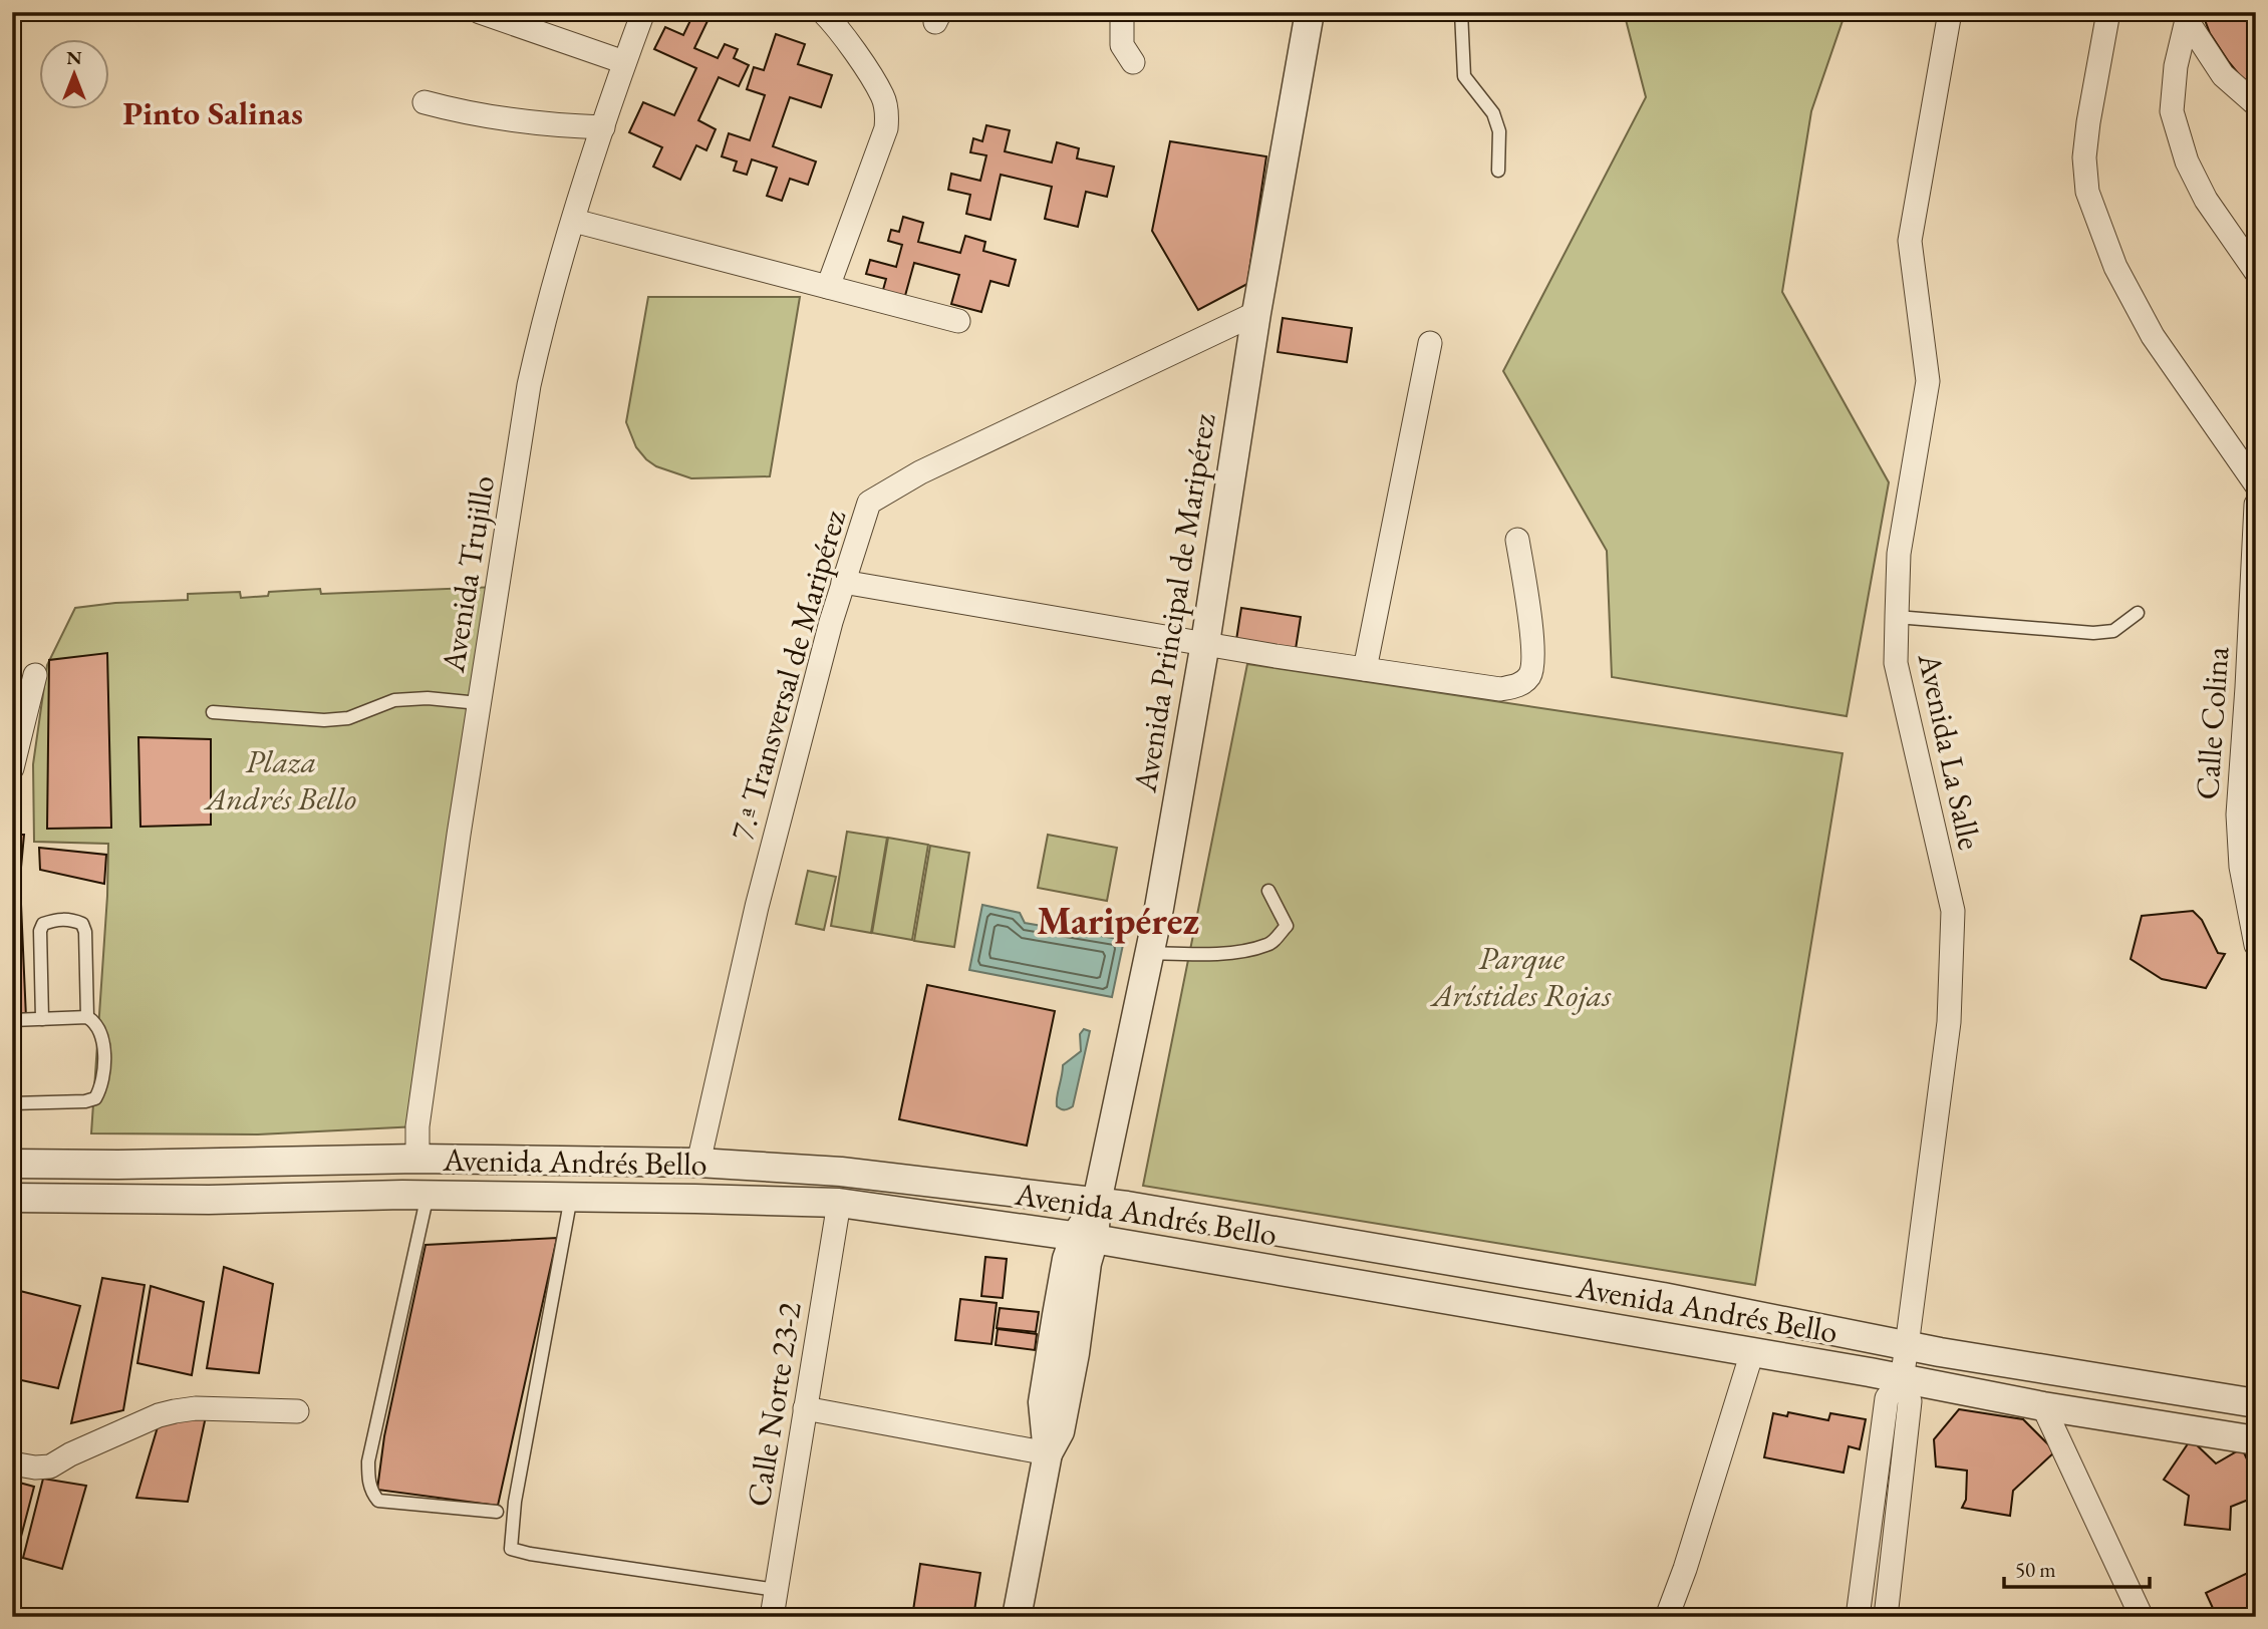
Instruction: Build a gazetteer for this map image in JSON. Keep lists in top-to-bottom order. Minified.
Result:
{"streets":{"street":["Avenida Trujillo","Avenida Principal de Maripérez","7.ª Transversal de Maripérez","Calle Colina","Avenida La Salle","Avenida Andrés Bello","Calle Norte 23-2"]},"crossings":[["Avenida Trujillo","Avenida Andrés Bello"],["Avenida Principal de Maripérez","7.ª Transversal de Maripérez"],["Avenida Principal de Maripérez","Avenida Andrés Bello"],["7.ª Transversal de Maripérez","Avenida Andrés Bello"],["Avenida La Salle","Avenida Andrés Bello"],["Avenida Andrés Bello","Calle Norte 23-2"]],"districts":["Pinto Salinas","Maripérez"],"parks":["Plaza Andrés Bello","Parque Arístides Rojas"],"scale_bar":"50 m","north":"top"}
